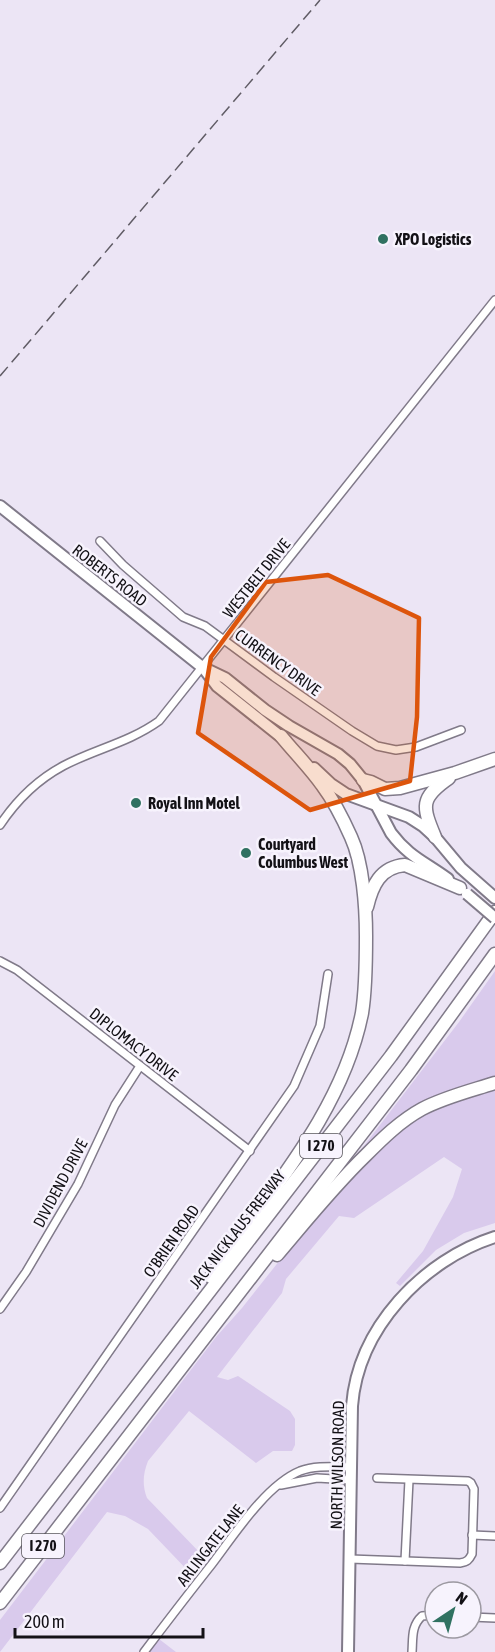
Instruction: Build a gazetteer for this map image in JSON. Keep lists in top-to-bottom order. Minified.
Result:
{"streets":{"highway":["I 270","JACK NICKLAUS FREEWAY"],"main road":["ROBERTS ROAD","NORTH WILSON ROAD"],"street":["WESTBELT DRIVE","CURRENCY DRIVE","DIPLOMACY DRIVE","DIVIDEND DRIVE","O'BRIEN ROAD","ARLINGATE LANE"]},"crossings":[["ROBERTS ROAD","WESTBELT DRIVE"],["WESTBELT DRIVE","CURRENCY DRIVE"],["DIPLOMACY DRIVE","DIVIDEND DRIVE"],["DIPLOMACY DRIVE","O'BRIEN ROAD"],["NORTH WILSON ROAD","ARLINGATE LANE"]],"places":["XPO Logistics","Royal Inn Motel","Courtyard Columbus West"],"scale_bar":"200 m","north":"top right"}
